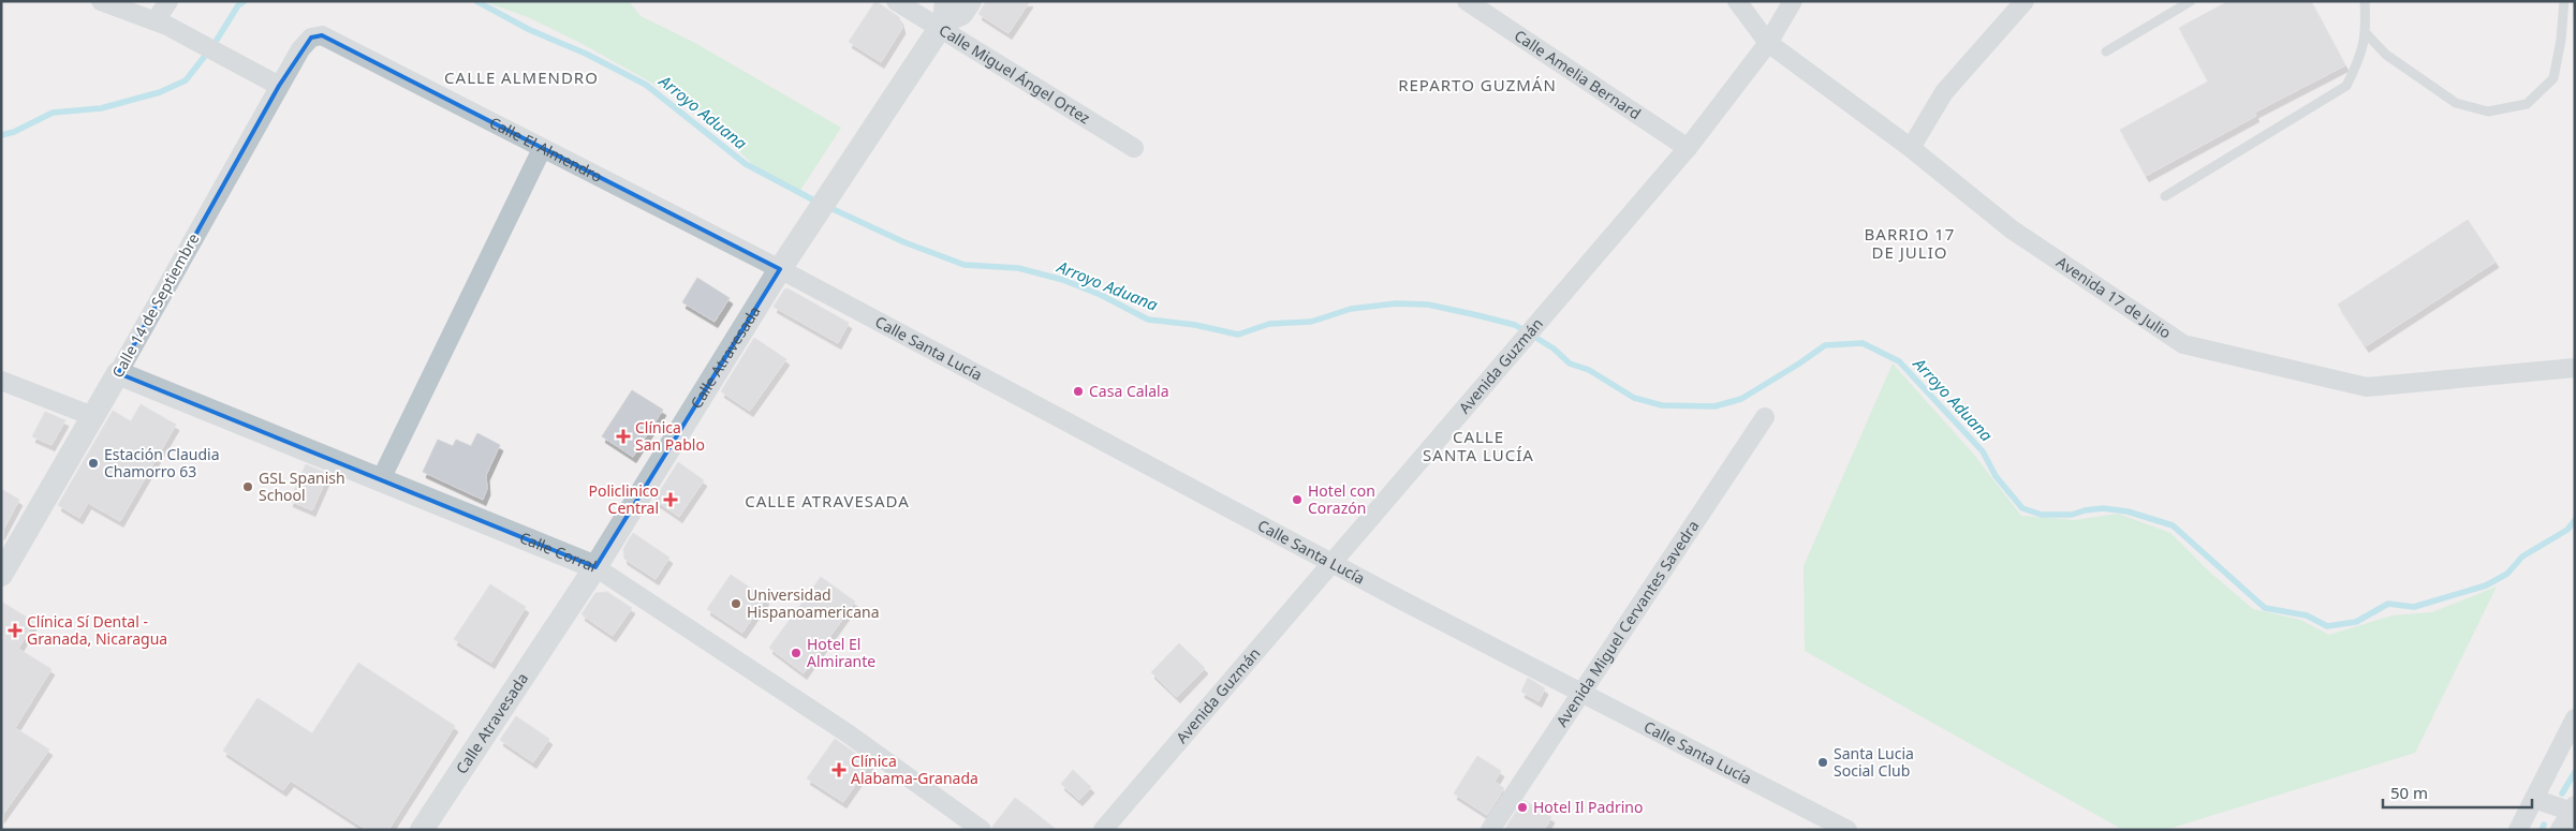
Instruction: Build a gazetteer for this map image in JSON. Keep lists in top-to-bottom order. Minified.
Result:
{"streets":{"street":["Calle Amelia Bernard","Calle Miguel Ángel Ortez","Calle El Almendro","Avenida 17 de Julio","Calle 14 de Septiembre","Calle Santa Lucía","Calle Atravesada","Avenida Guzmán","Calle Corral","Avenida Miguel Cervantes Savedra"]},"crossings":[["Calle Amelia Bernard","Avenida Guzmán"],["Calle Miguel Ángel Ortez","Calle Atravesada"],["Calle El Almendro","Calle 14 de Septiembre"],["Calle El Almendro","Calle Santa Lucía"],["Calle El Almendro","Calle Atravesada"],["Avenida 17 de Julio","Avenida Guzmán"],["Calle 14 de Septiembre","Calle Corral"],["Calle Santa Lucía","Calle Atravesada"],["Calle Santa Lucía","Avenida Guzmán"],["Calle Santa Lucía","Avenida Miguel Cervantes Savedra"],["Calle Atravesada","Calle Corral"]],"districts":["CALLE ALMENDRO","REPARTO GUZMÁN","BARRIO 17 DE JULIO","CALLE SANTA LUCÍA","CALLE ATRAVESADA"],"water":["Arroyo Aduana"],"places":{"other":["Casa Calala","Estación Claudia Chamorro 63","GSL Spanish School","Hotel con Corazón","Universidad Hispanoamericana","Hotel El Almirante","Santa Lucia Social Club","Hotel Il Padrino"],"health":["Clínica San Pablo","Policlinico Central","Clínica Sí Dental - Granada, Nicaragua","Clínica Alabama-Granada"]},"scale_bar":"50 m"}
